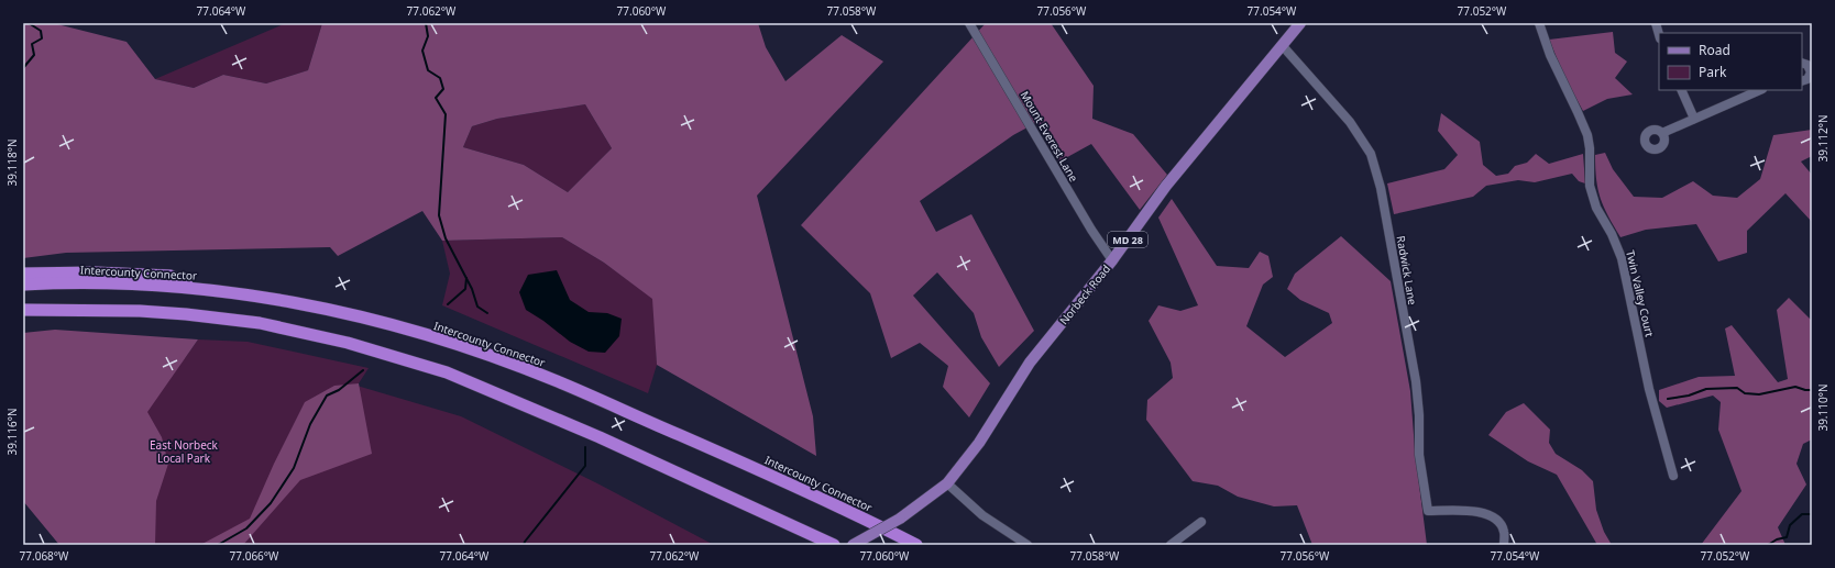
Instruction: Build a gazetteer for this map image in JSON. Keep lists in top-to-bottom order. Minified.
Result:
{"streets":{"highway":["Intercounty Connector"],"main road":["MD 28","Norbeck Road"],"street":["Mount Everest Lane","Radwick Lane","Twin Valley Court"]},"crossings":[["Mount Everest Lane","Norbeck Road"],["Radwick Lane","Norbeck Road"]],"parks":["East Norbeck Local Park"],"legend":["Road","Park"],"coordinates":["77.064°W","77.062°W","77.060°W","77.058°W","77.056°W","77.054°W","77.052°W","39.112°N","39.118°N","39.110°N","39.116°N","77.068°W","77.066°W"]}
